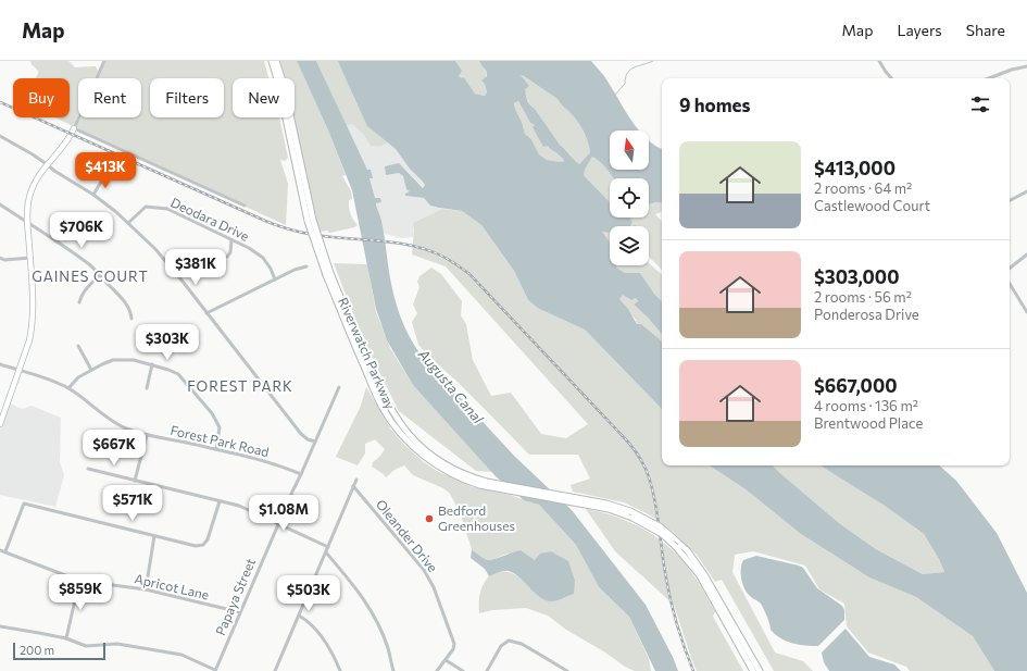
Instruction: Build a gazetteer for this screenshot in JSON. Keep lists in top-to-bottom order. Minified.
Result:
{"streets":{"main road":["Riverwatch Parkway"],"street":["Deodara Drive","Forest Park Road","Oleander Drive","Apricot Lane","Papaya Street"]},"crossings":[["Forest Park Road","Papaya Street"],["Apricot Lane","Papaya Street"]],"districts":["GAINES COURT","FOREST PARK"],"water":["Augusta Canal"],"places":["Bedford Greenhouses"],"scale_bar":"200 m","north":"top","page":{"header":"Map","nav":["Map","Layers","Share"],"chip":["Buy","Rent","Filters","New"],"heading":"9 homes","list":[{"name":"$413,000","note":"2 rooms · 64 m² · Castlewood Court"},{"name":"$303,000","note":"2 rooms · 56 m² · Ponderosa Drive"},{"name":"$667,000","note":"4 rooms · 136 m² · Brentwood Place"}],"price":["$413K","$706K","$381K","$303K","$667K","$571K","$1.08M","$859K","$503K"],"scale":"200 m"}}
